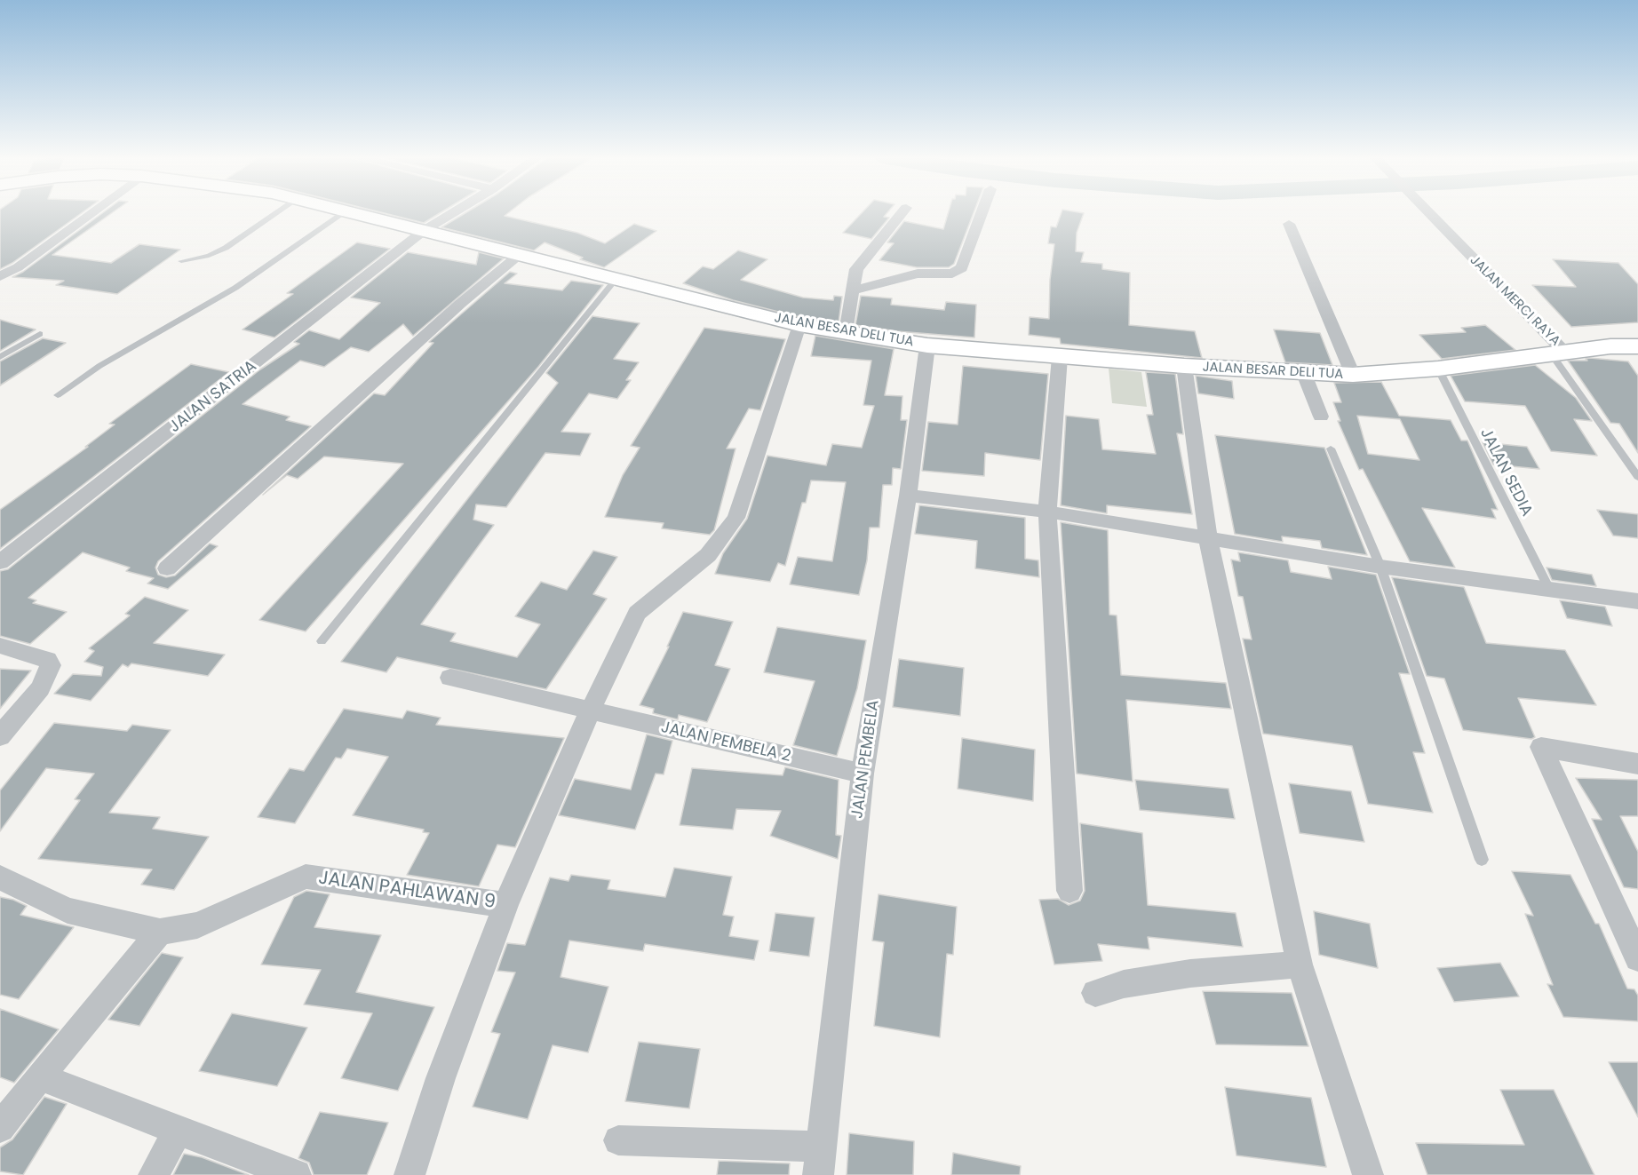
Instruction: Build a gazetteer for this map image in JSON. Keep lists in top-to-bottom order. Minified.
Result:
{"streets":{"main road":["JALAN BESAR DELI TUA"],"street":["JALAN MERCI RAYA","JALAN SATRIA","JALAN PEMBELA 2","JALAN PEMBELA","JALAN PAHLAWAN 9"],"lane":["JALAN SEDIA"]},"crossings":[["JALAN MERCI RAYA","JALAN BESAR DELI TUA"],["JALAN BESAR DELI TUA","JALAN SATRIA"],["JALAN BESAR DELI TUA","JALAN SEDIA"],["JALAN BESAR DELI TUA","JALAN PEMBELA"],["JALAN PEMBELA 2","JALAN PEMBELA"]]}
